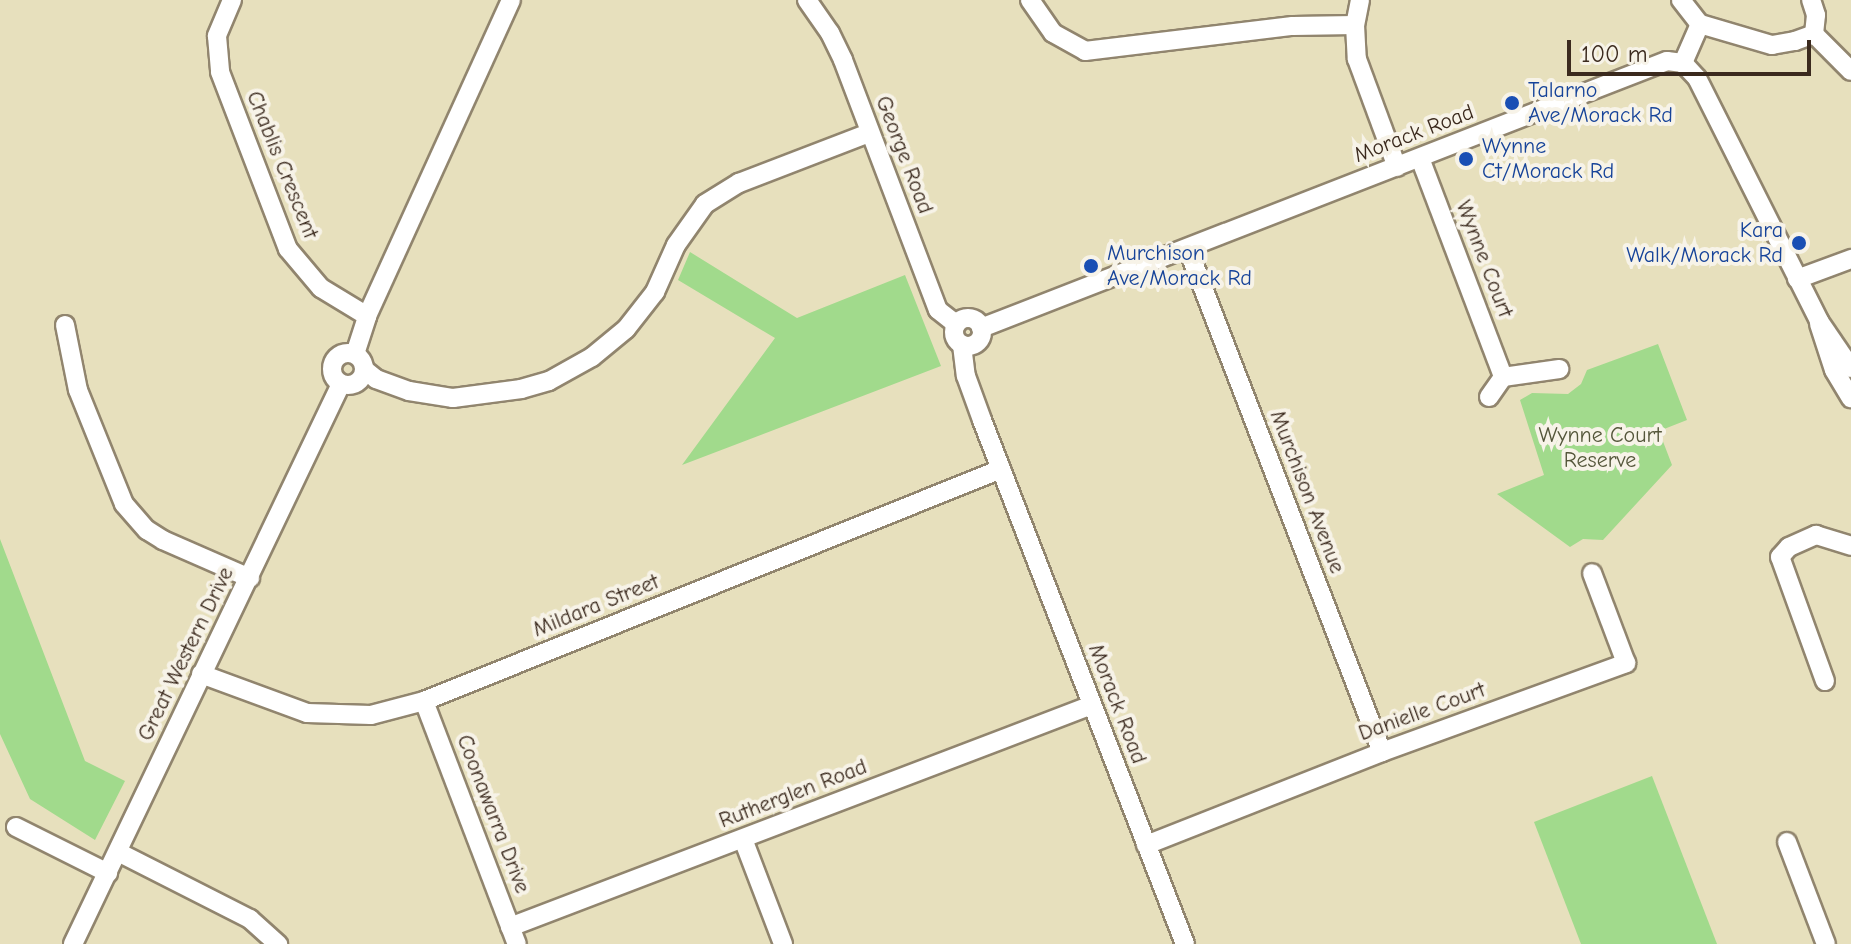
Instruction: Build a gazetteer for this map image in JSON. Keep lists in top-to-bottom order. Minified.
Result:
{"streets":{"street":["Morack Road","George Road","Chablis Crescent","Wynne Court","Murchison Avenue","Mildara Street","Great Western Drive","Danielle Court","Rutherglen Road","Coonawarra Drive"]},"crossings":[["Morack Road","George Road"],["Morack Road","Wynne Court"],["Morack Road","Murchison Avenue"],["Morack Road","Mildara Street"],["Morack Road","Danielle Court"],["Morack Road","Rutherglen Road"],["Murchison Avenue","Danielle Court"],["Mildara Street","Great Western Drive"],["Mildara Street","Coonawarra Drive"],["Rutherglen Road","Coonawarra Drive"]],"parks":["Wynne Court Reserve"],"places":["Talarno Ave/Morack Rd","Wynne Ct/Morack Rd","Kara Walk/Morack Rd","Murchison Ave/Morack Rd"],"scale_bar":"100 m"}
